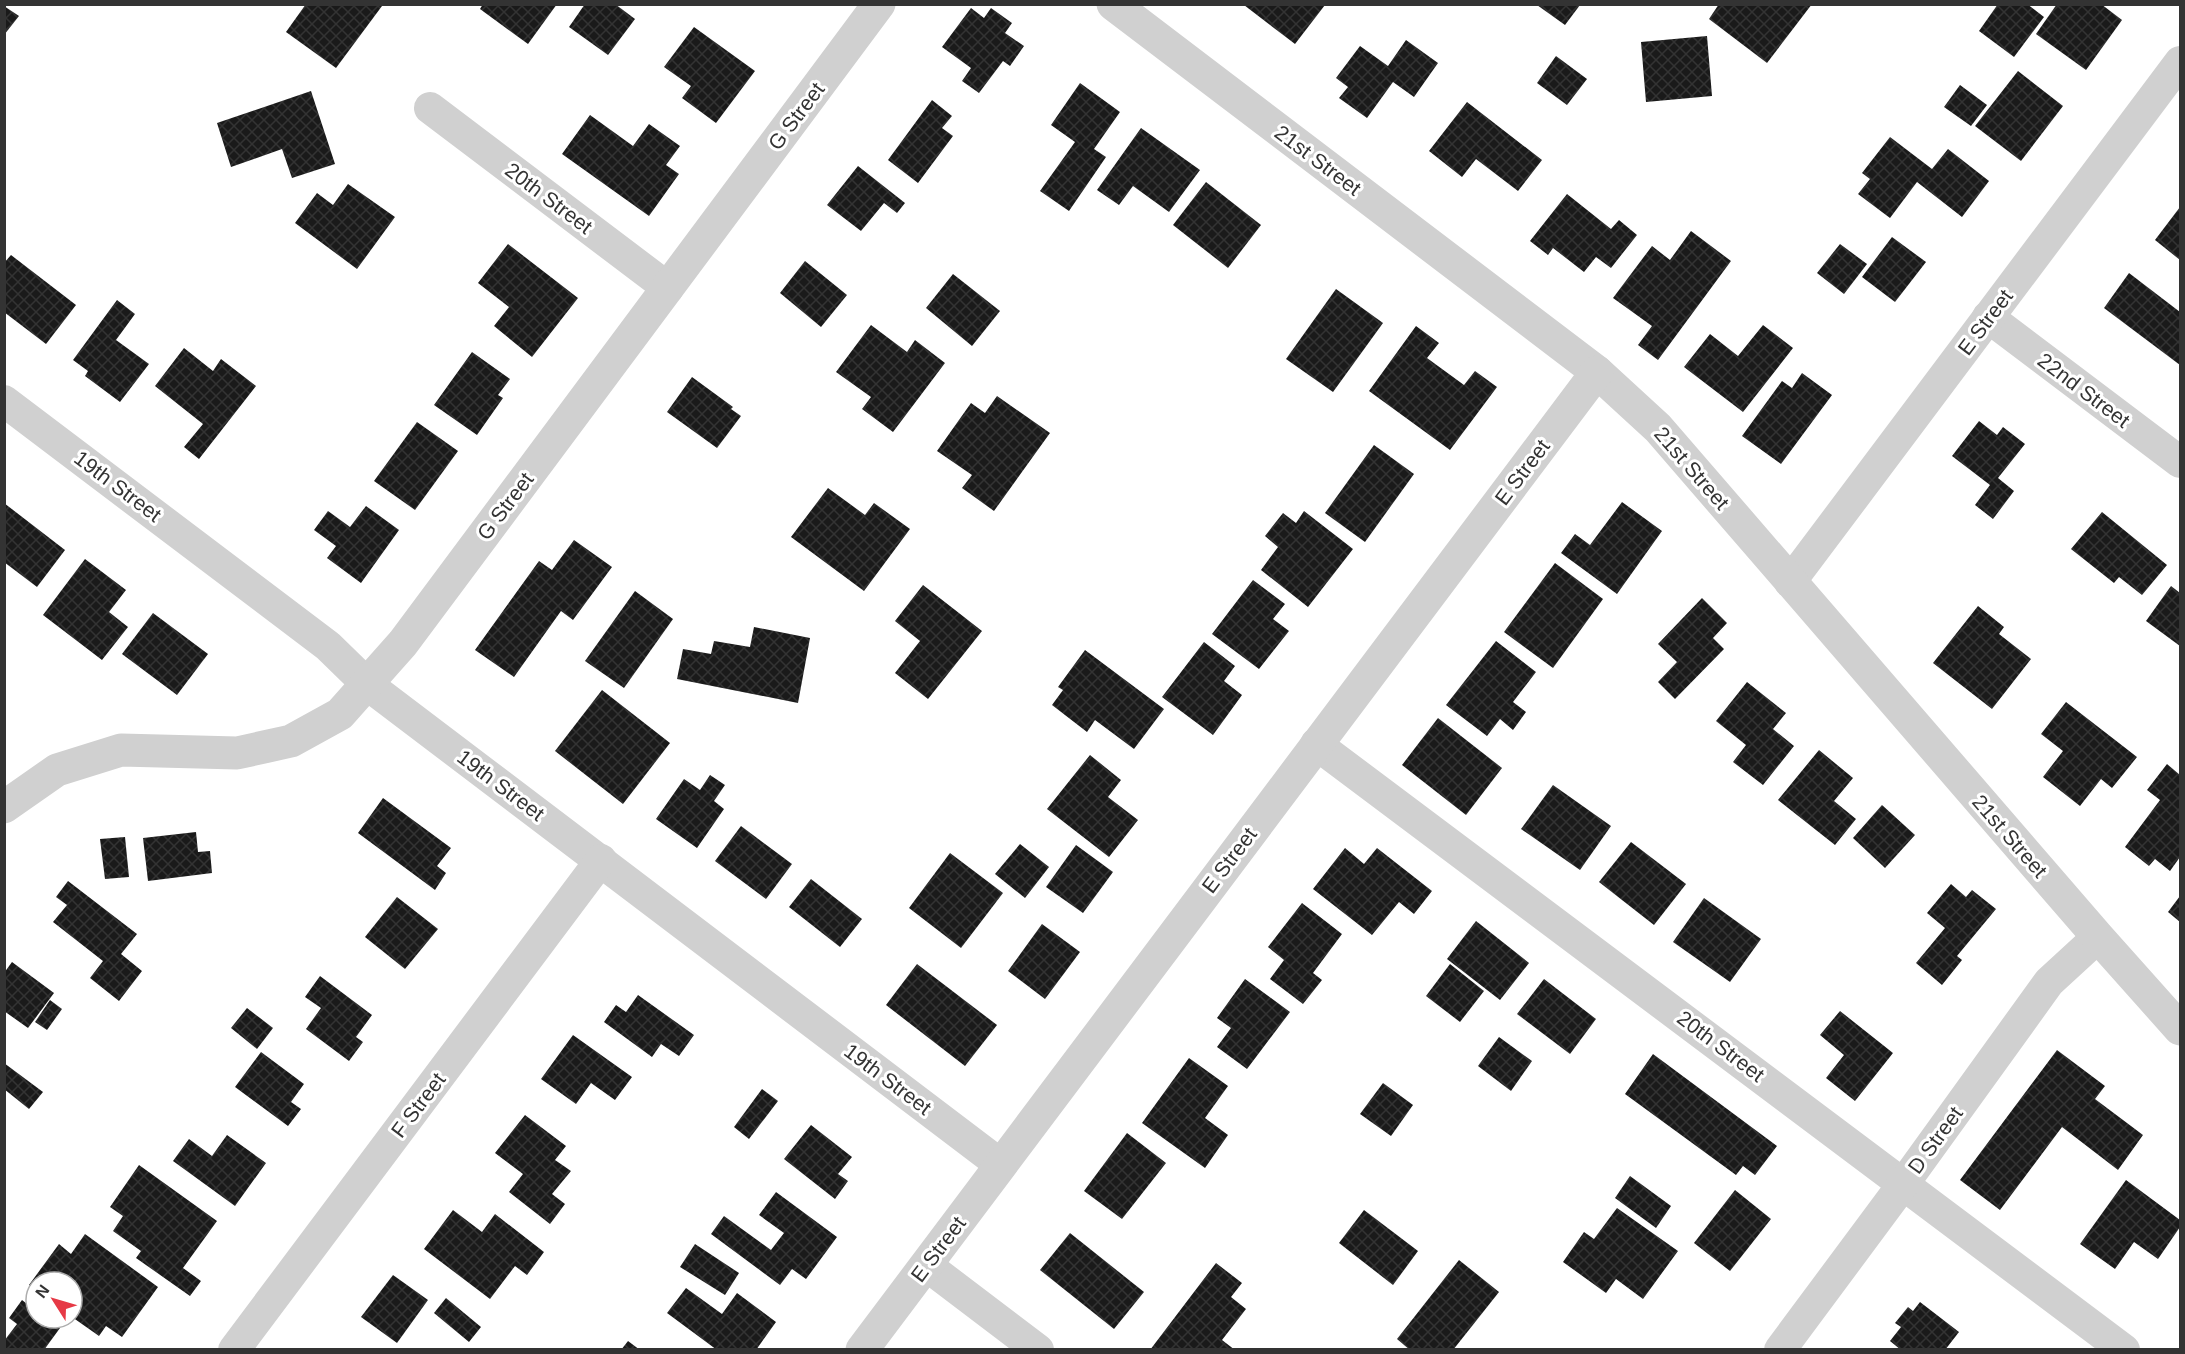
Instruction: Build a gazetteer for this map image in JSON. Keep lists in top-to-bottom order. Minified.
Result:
{"streets":{"street":["G Street","21st Street","20th Street","E Street","22nd Street","19th Street","F Street","D Street"]},"crossings":[["G Street","20th Street"],["G Street","19th Street"],["21st Street","E Street"],["21st Street","D Street"],["20th Street","E Street"],["20th Street","D Street"],["E Street","22nd Street"],["E Street","19th Street"],["19th Street","F Street"]],"north":"top left"}
